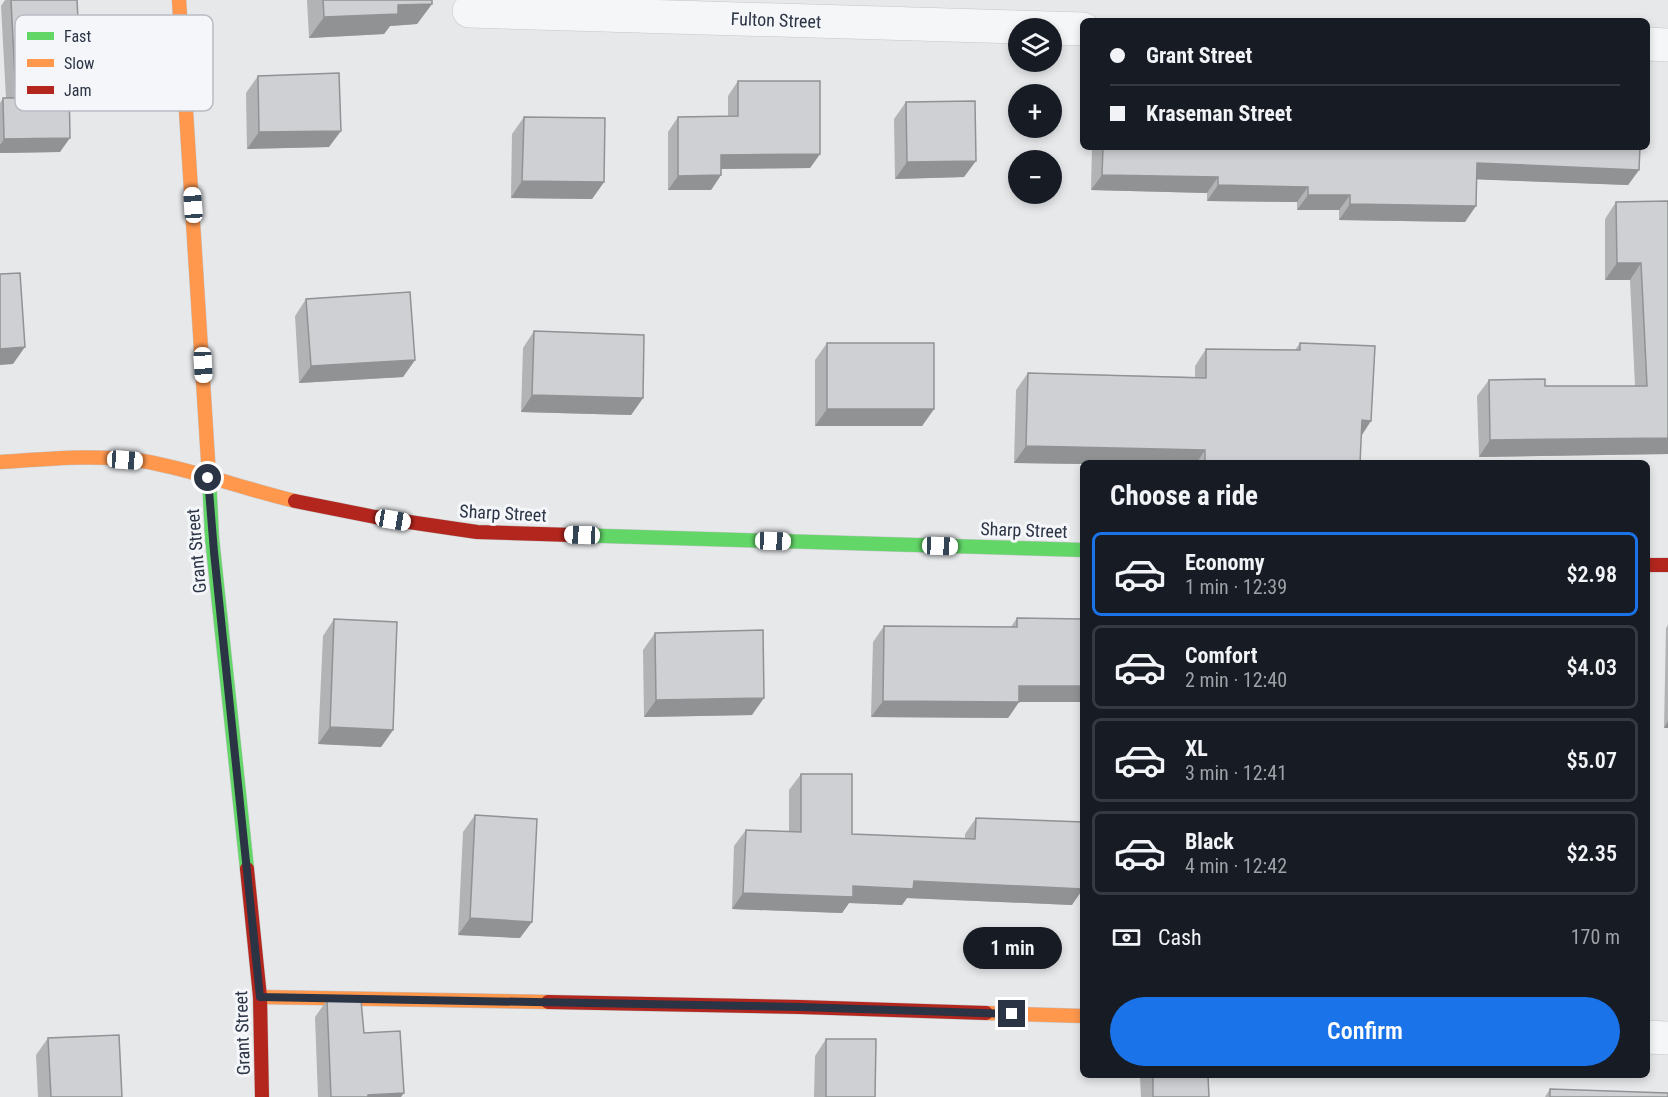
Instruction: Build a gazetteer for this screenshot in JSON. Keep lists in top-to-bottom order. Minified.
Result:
{"streets":{"street":["Fulton Street","Sharp Street","Grant Street"]},"crossings":[["Sharp Street","Grant Street"]],"legend":["Fast","Slow","Jam"],"page":{"map_buttons":["+","−"],"banner":["Grant Street","Kraseman Street"],"heading":"Choose a ride","list":[{"name":"Economy","note":"1 min · 12:39","value":"$2.98"},{"name":"Comfort","note":"2 min · 12:40","value":"$4.03"},{"name":"XL","note":"3 min · 12:41","value":"$5.07"},{"name":"Black","note":"4 min · 12:42","value":"$2.35"}],"pay":["Cash","170 m"],"bubble":"1 min","buttons":"Confirm"}}
